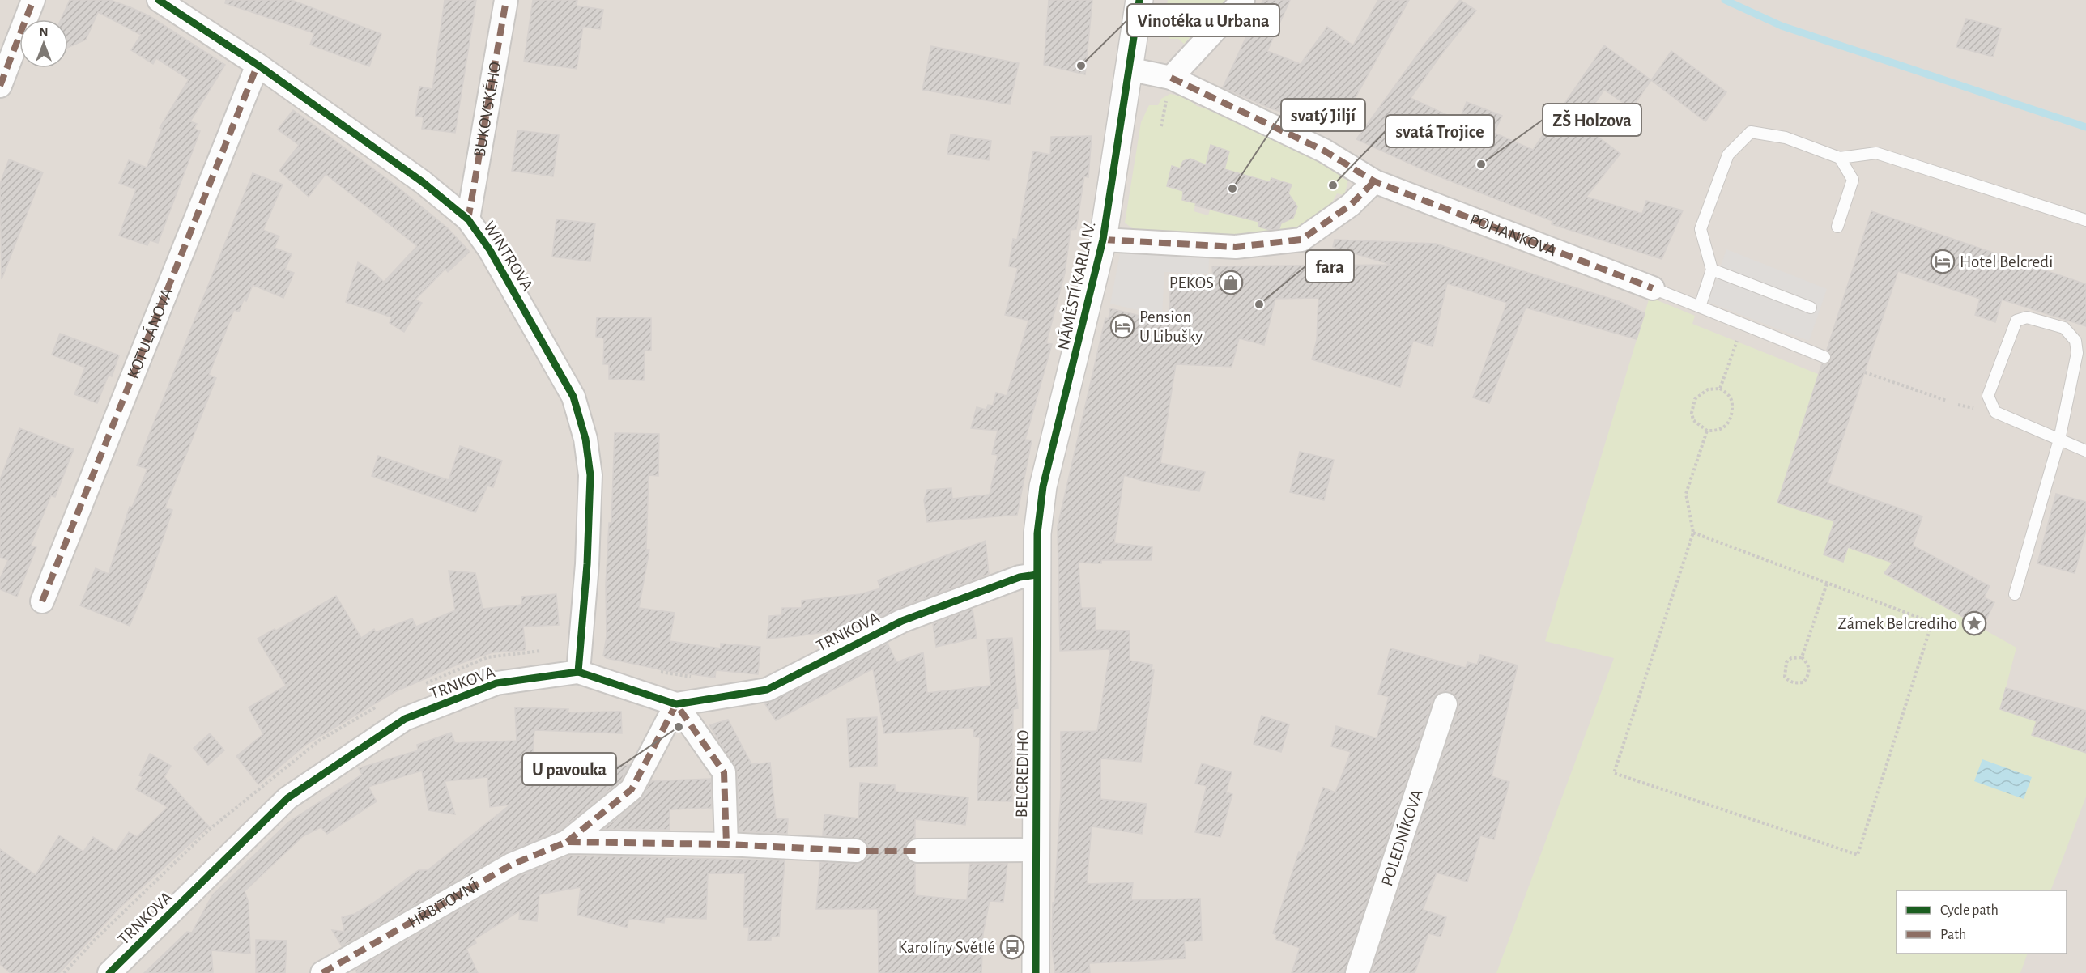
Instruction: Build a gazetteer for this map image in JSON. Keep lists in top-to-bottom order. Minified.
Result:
{"streets":{"street":["BUKOVSKÉHO","POHANKOVA","WINTROVA","NÁMĚSTÍ KARLA IV.","KOTULÁNOVA","TRNKOVA","BELCREDIHO","POLEDNÍKOVA","HŘBITOVNÍ"]},"crossings":[["BUKOVSKÉHO","WINTROVA"],["POHANKOVA","NÁMĚSTÍ KARLA IV."],["WINTROVA","KOTULÁNOVA"],["WINTROVA","TRNKOVA"],["NÁMĚSTÍ KARLA IV.","TRNKOVA"],["NÁMĚSTÍ KARLA IV.","BELCREDIHO"],["TRNKOVA","BELCREDIHO"],["TRNKOVA","HŘBITOVNÍ"]],"places":{"other":["Vinotéka u Urbana","ZŠ Holzova","svatá Trojice","svatý Jiljí","fara","U pavouka"],"hotel":["Hotel Belcredi","Pension U Libušky"],"shop":["PEKOS"],"place":["Zámek Belcrediho"],"bus stop":["Karolíny Světlé"]},"legend":["Cycle path","Path"],"north":"top"}
